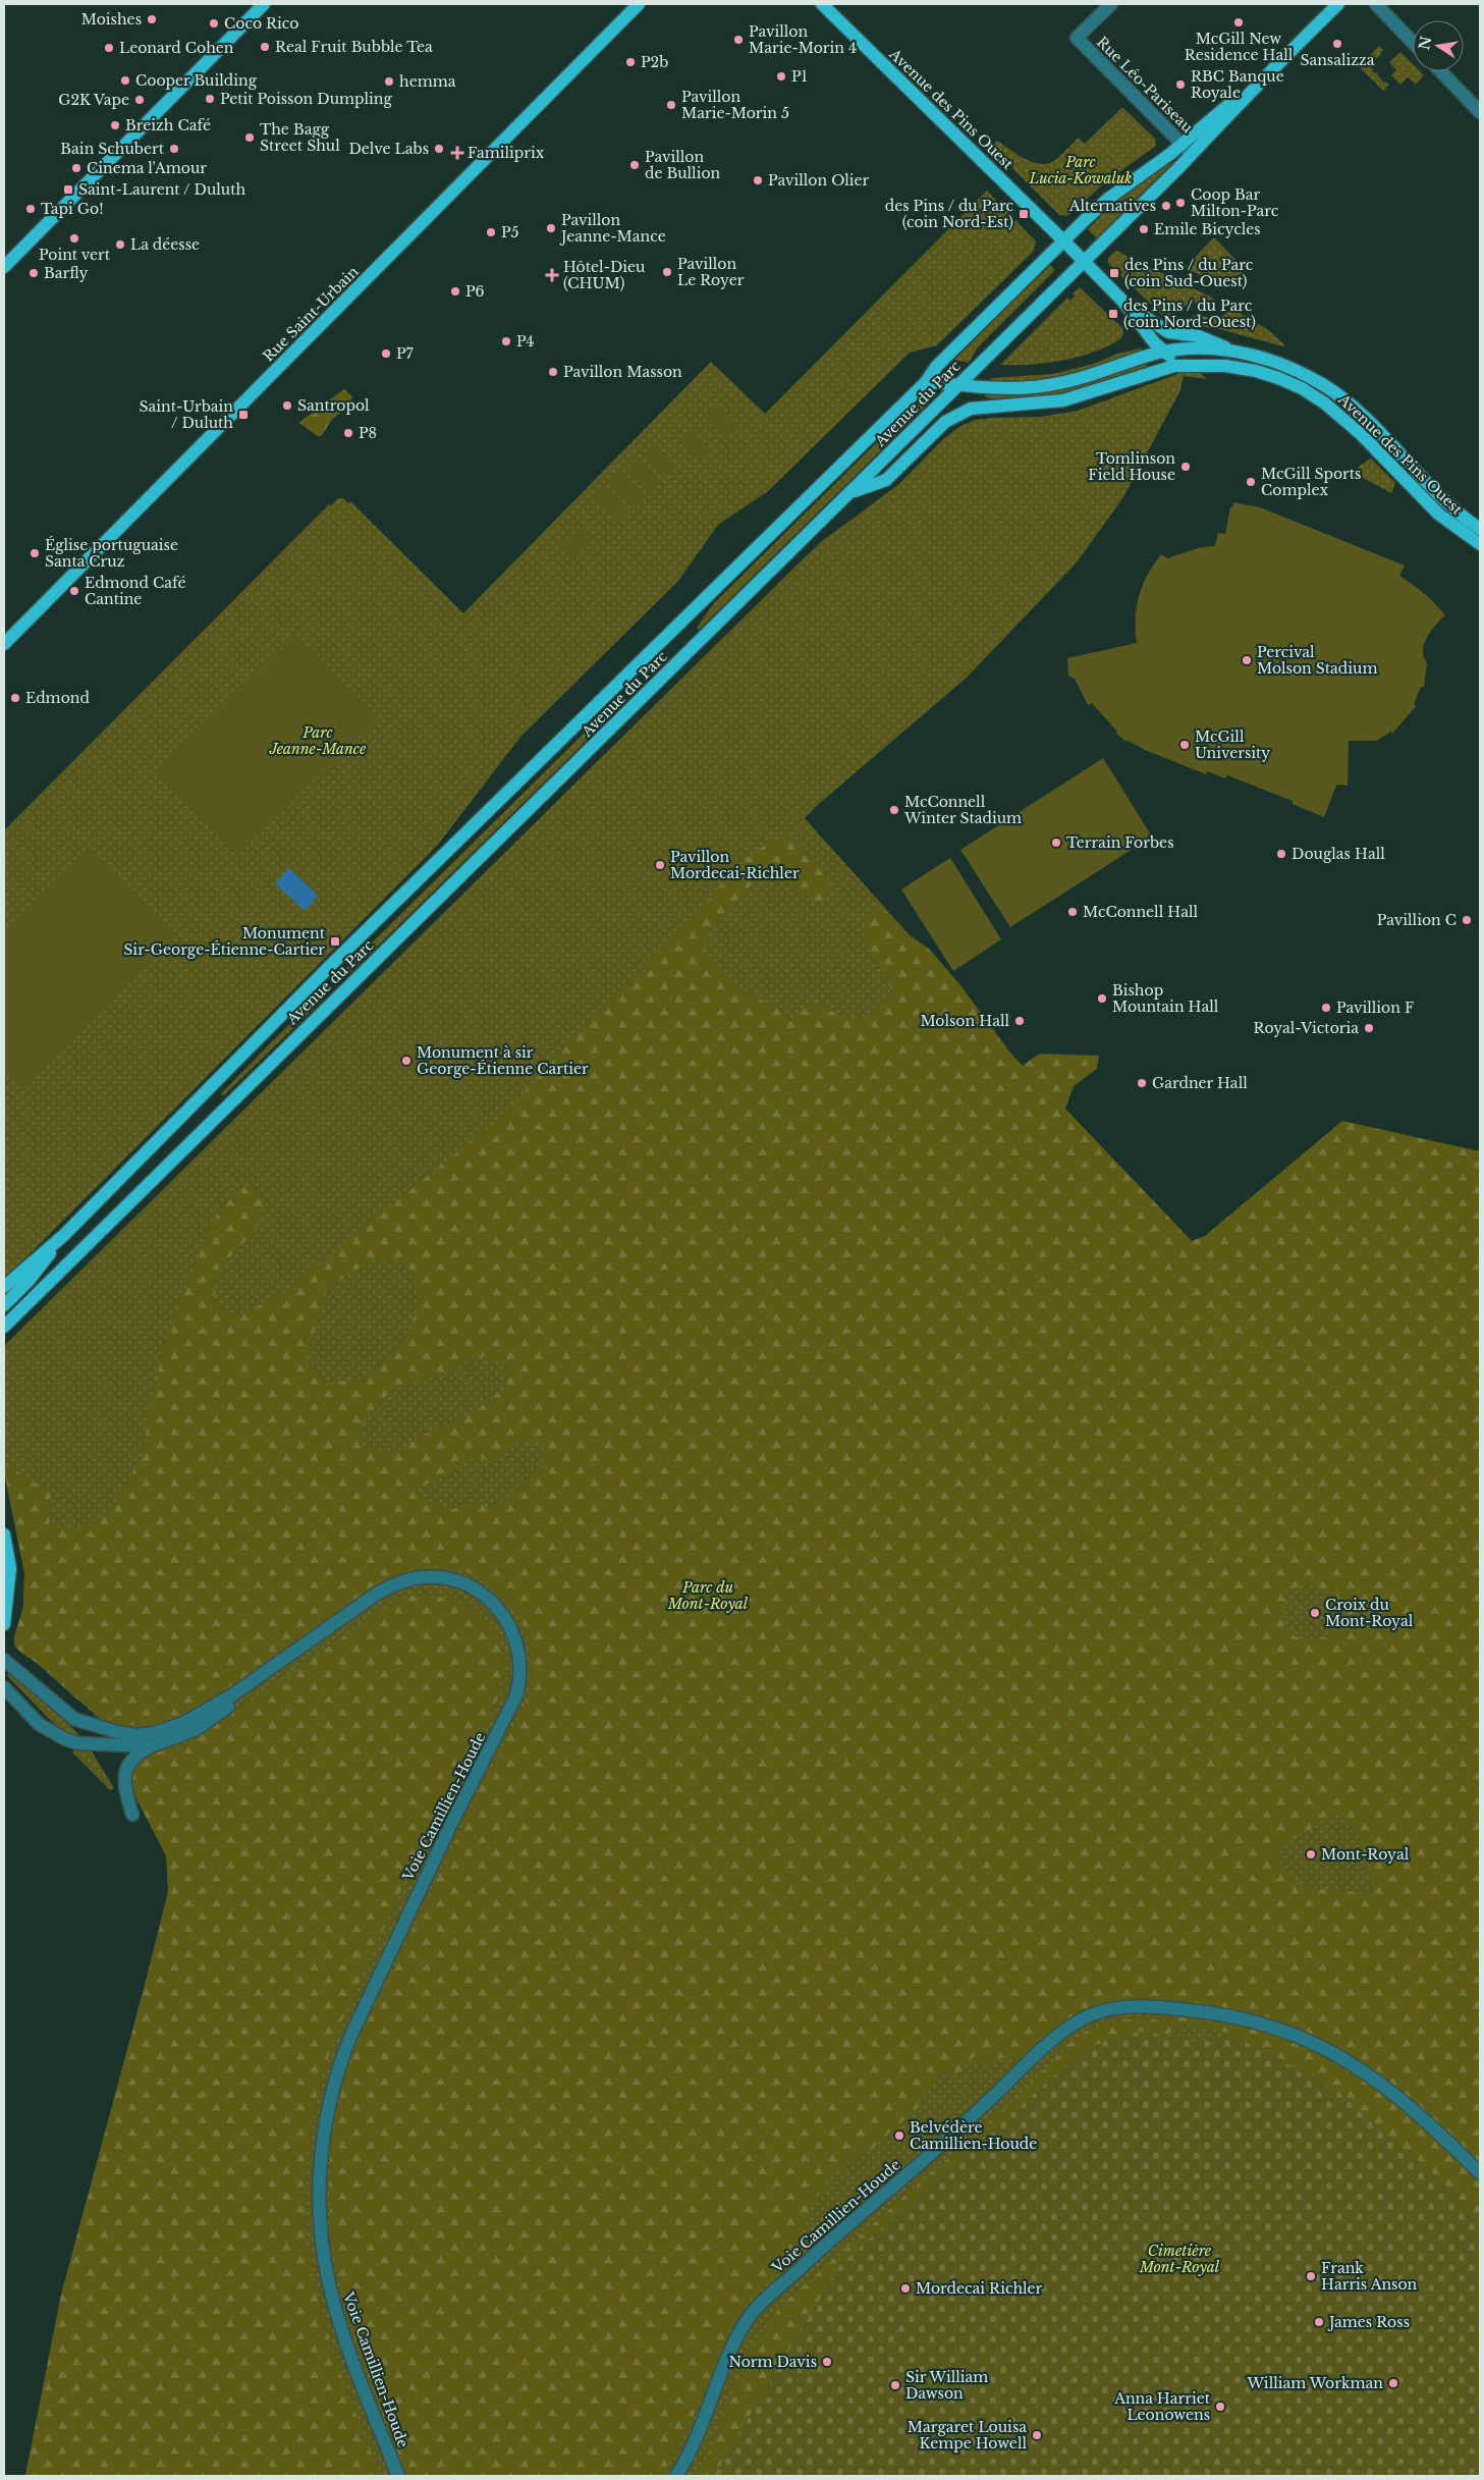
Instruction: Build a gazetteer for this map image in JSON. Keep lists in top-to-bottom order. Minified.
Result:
{"streets":{"main road":["Avenue des Pins Ouest","Rue Saint-Urbain","Avenue du Parc"],"street":["Rue Léo-Pariseau","Voie Camillien-Houde"]},"crossings":[["Rue Léo-Pariseau","Avenue du Parc"],["Avenue des Pins Ouest","Avenue du Parc"]],"parks":["Parc Lucia-Kowaluk","Parc Jeanne-Mance","Parc du Mont-Royal","Cimetière Mont-Royal"],"places":{"other":["Moishes","McGill New Residence Hall","Coco Rico","Pavillon Marie-Morin 4","Sansalizza","Real Fruit Bubble Tea","Leonard Cohen","P2b","P1","Cooper Building","hemma","RBC Banque Royale","Petit Poisson Dumpling","G2K Vape","Pavillon Marie-Morin 5","Breizh Café","The Bagg Street Shul","Bain Schubert","Delve Labs","Pavillon de Bullion","Cinema l'Amour","Pavillon Olier","Coop Bar Milton-Parc","Alternatives","Tapi Go!","Pavillon Jeanne-Mance","Emile Bicycles","P5","Point vert","La déesse","Pavillon Le Royer","Barfly","P6","P4","P7","Pavillon Masson","Santropol","P8","Tomlinson Field House","McGill Sports Complex","Église portuguaise Santa Cruz","Edmond Café Cantine","Percival Molson Stadium","Edmond","McGill University","McConnell Winter Stadium","Terrain Forbes","Douglas Hall","Pavillon Mordecai-Richler","McConnell Hall","Pavillion C","Bishop Mountain Hall","Pavillion F","Molson Hall","Royal-Victoria","Monument à sir George-Étienne Cartier","Gardner Hall","Croix du Mont-Royal","Mont-Royal","Belvédère Camillien-Houde","Frank Harris Anson","Mordecai Richler","James Ross","Norm Davis","William Workman","Sir William Dawson","Anna Harriet Leonowens","Margaret Louisa Kempe Howell"],"health":["Familiprix","Hôtel-Dieu (CHUM)"],"transit":["Saint-Laurent / Duluth","des Pins / du Parc (coin Nord-Est)","des Pins / du Parc (coin Sud-Ouest)","des Pins / du Parc (coin Nord-Ouest)","Saint-Urbain / Duluth","Monument Sir-George-Étienne-Cartier"]},"north":"left"}
